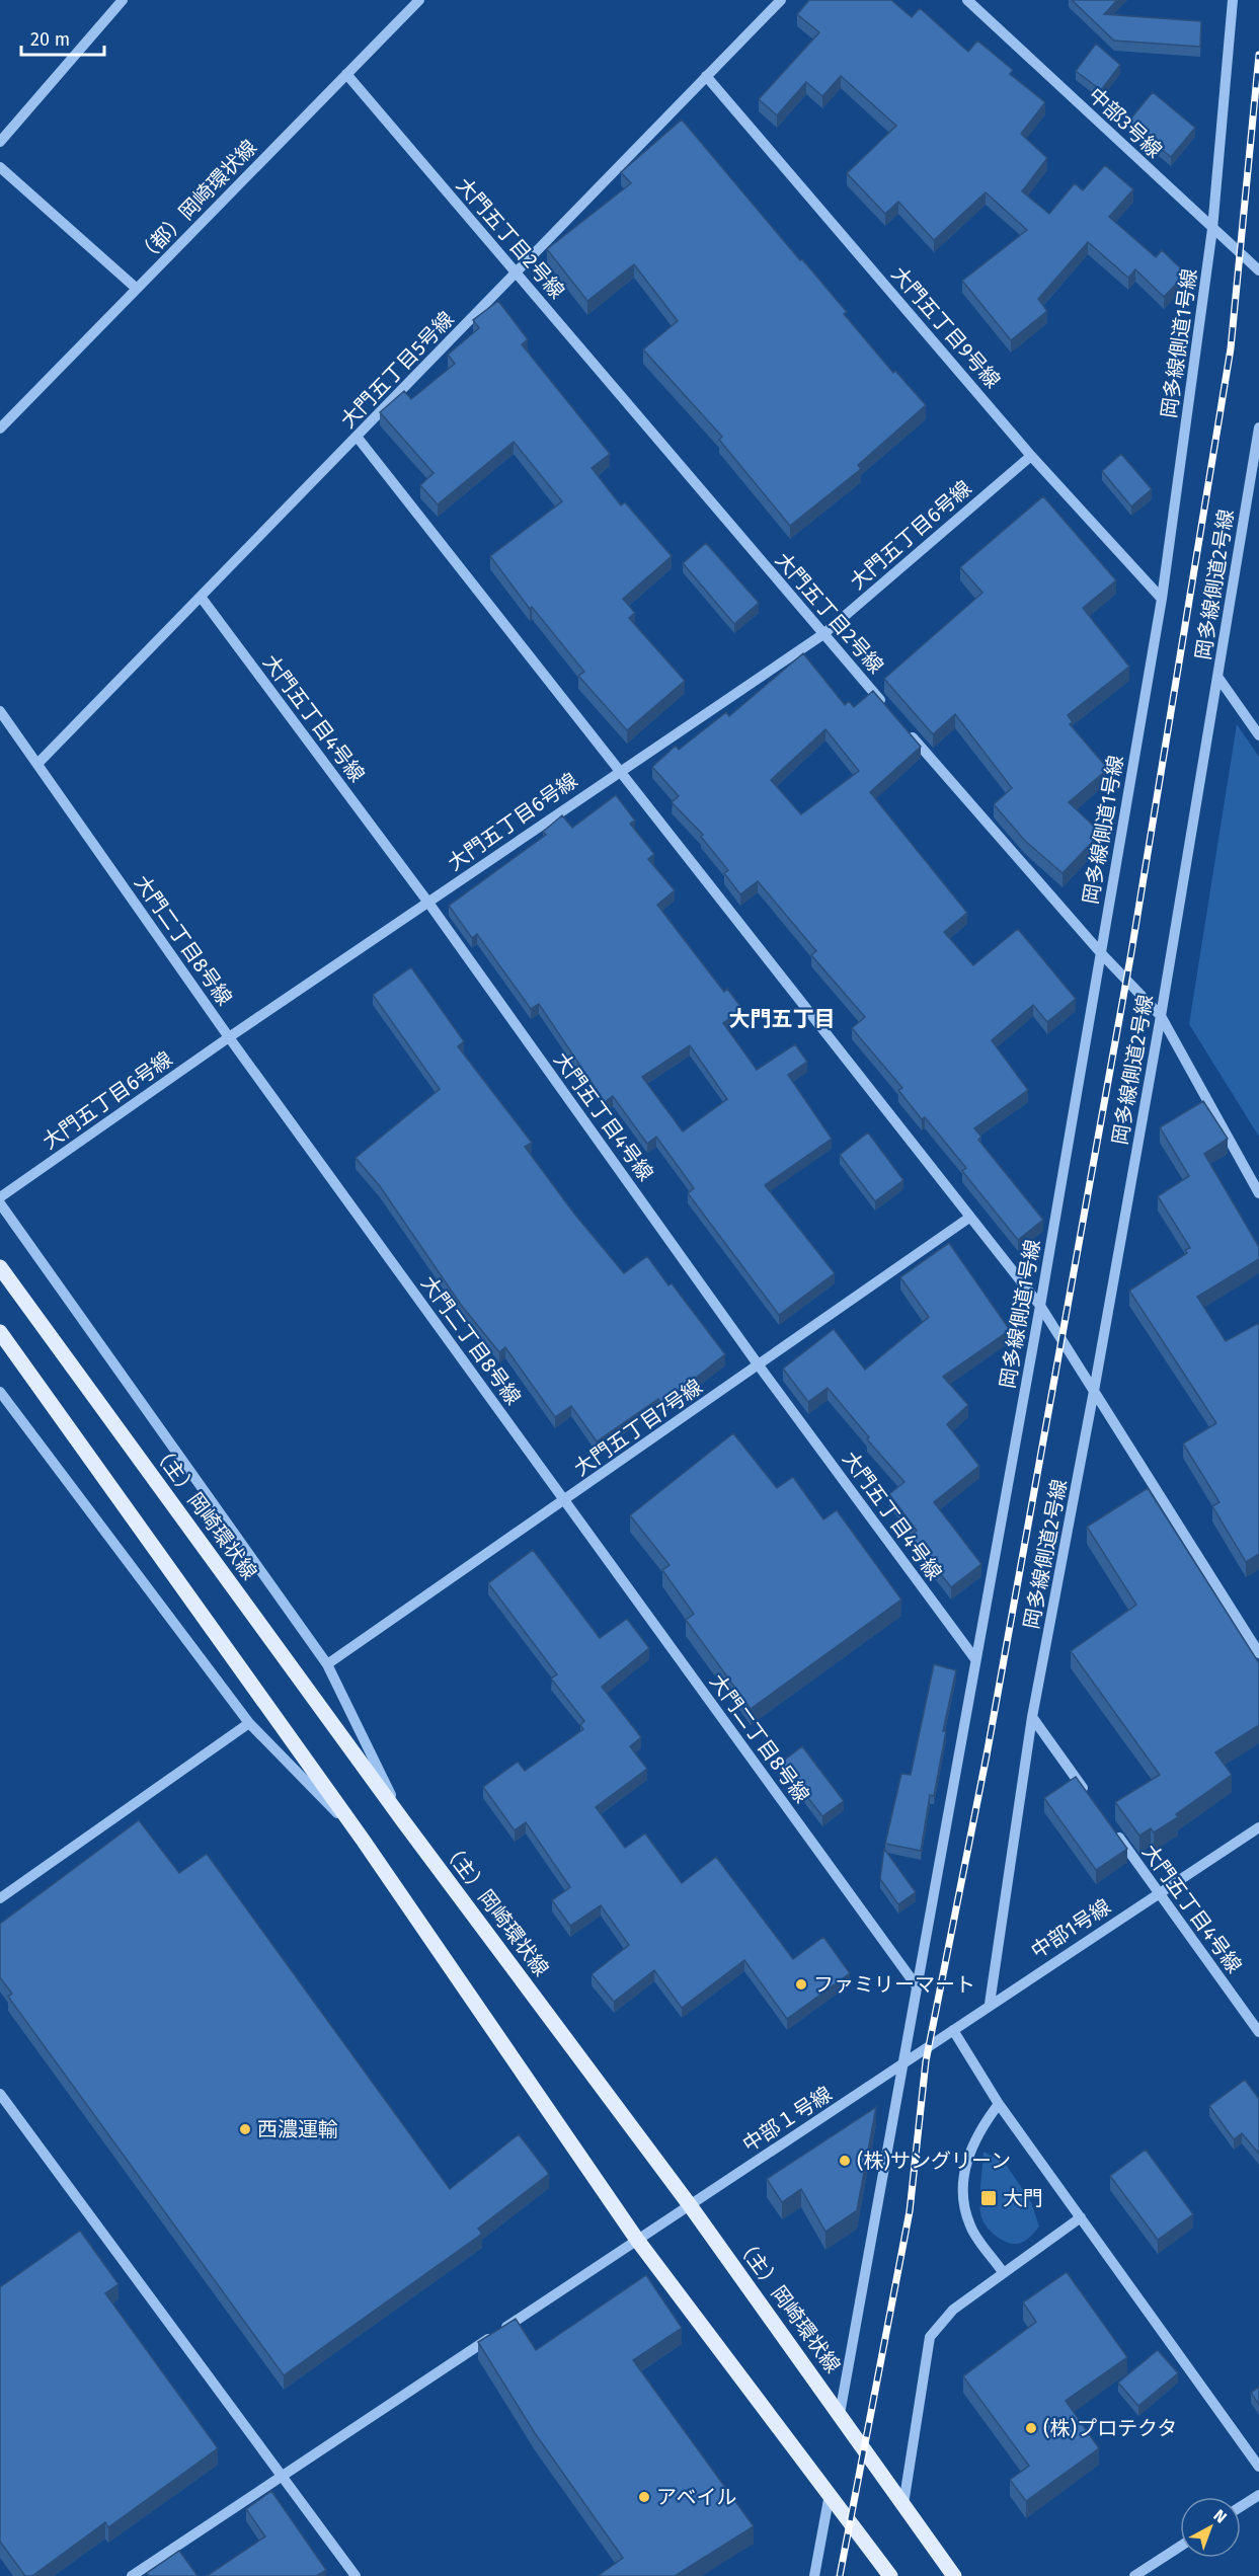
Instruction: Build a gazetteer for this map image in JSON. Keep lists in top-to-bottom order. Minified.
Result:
{"streets":{"main road":["（主）岡崎環状線"],"street":["中部3号線","（都）岡崎環状線","大門五丁目2号線","大門五丁目9号線","岡多線側道1号線","大門五丁目5号線","大門五丁目6号線","岡多線側道2号線","大門五丁目4号線","大門二丁目8号線","大門五丁目7号線","中部1号線","中部１号線"]},"crossings":[["中部3号線","岡多線側道1号線"],["（都）岡崎環状線","大門五丁目2号線"],["大門五丁目2号線","大門五丁目5号線"],["大門五丁目2号線","大門五丁目6号線"],["大門五丁目9号線","岡多線側道1号線"],["大門五丁目9号線","大門五丁目5号線"],["大門五丁目9号線","大門五丁目6号線"],["岡多線側道1号線","大門五丁目4号線"],["岡多線側道1号線","大門二丁目8号線"],["岡多線側道1号線","（主）岡崎環状線"],["岡多線側道1号線","中部1号線"],["岡多線側道1号線","中部１号線"],["大門五丁目5号線","大門五丁目4号線"],["大門五丁目5号線","大門二丁目8号線"],["大門五丁目6号線","大門五丁目4号線"],["大門五丁目6号線","大門二丁目8号線"],["岡多線側道2号線","中部1号線"],["大門五丁目4号線","大門五丁目7号線"],["大門五丁目4号線","中部1号線"],["大門二丁目8号線","大門五丁目7号線"],["（主）岡崎環状線","中部１号線"],["中部1号線","中部１号線"]],"districts":["大門五丁目"],"places":{"other":["ファミリーマート","西濃運輸","(株)サングリーン","(株)プロテクタ","アベイル"],"transit":["大門"]},"scale_bar":"20 m","north":"top right"}
